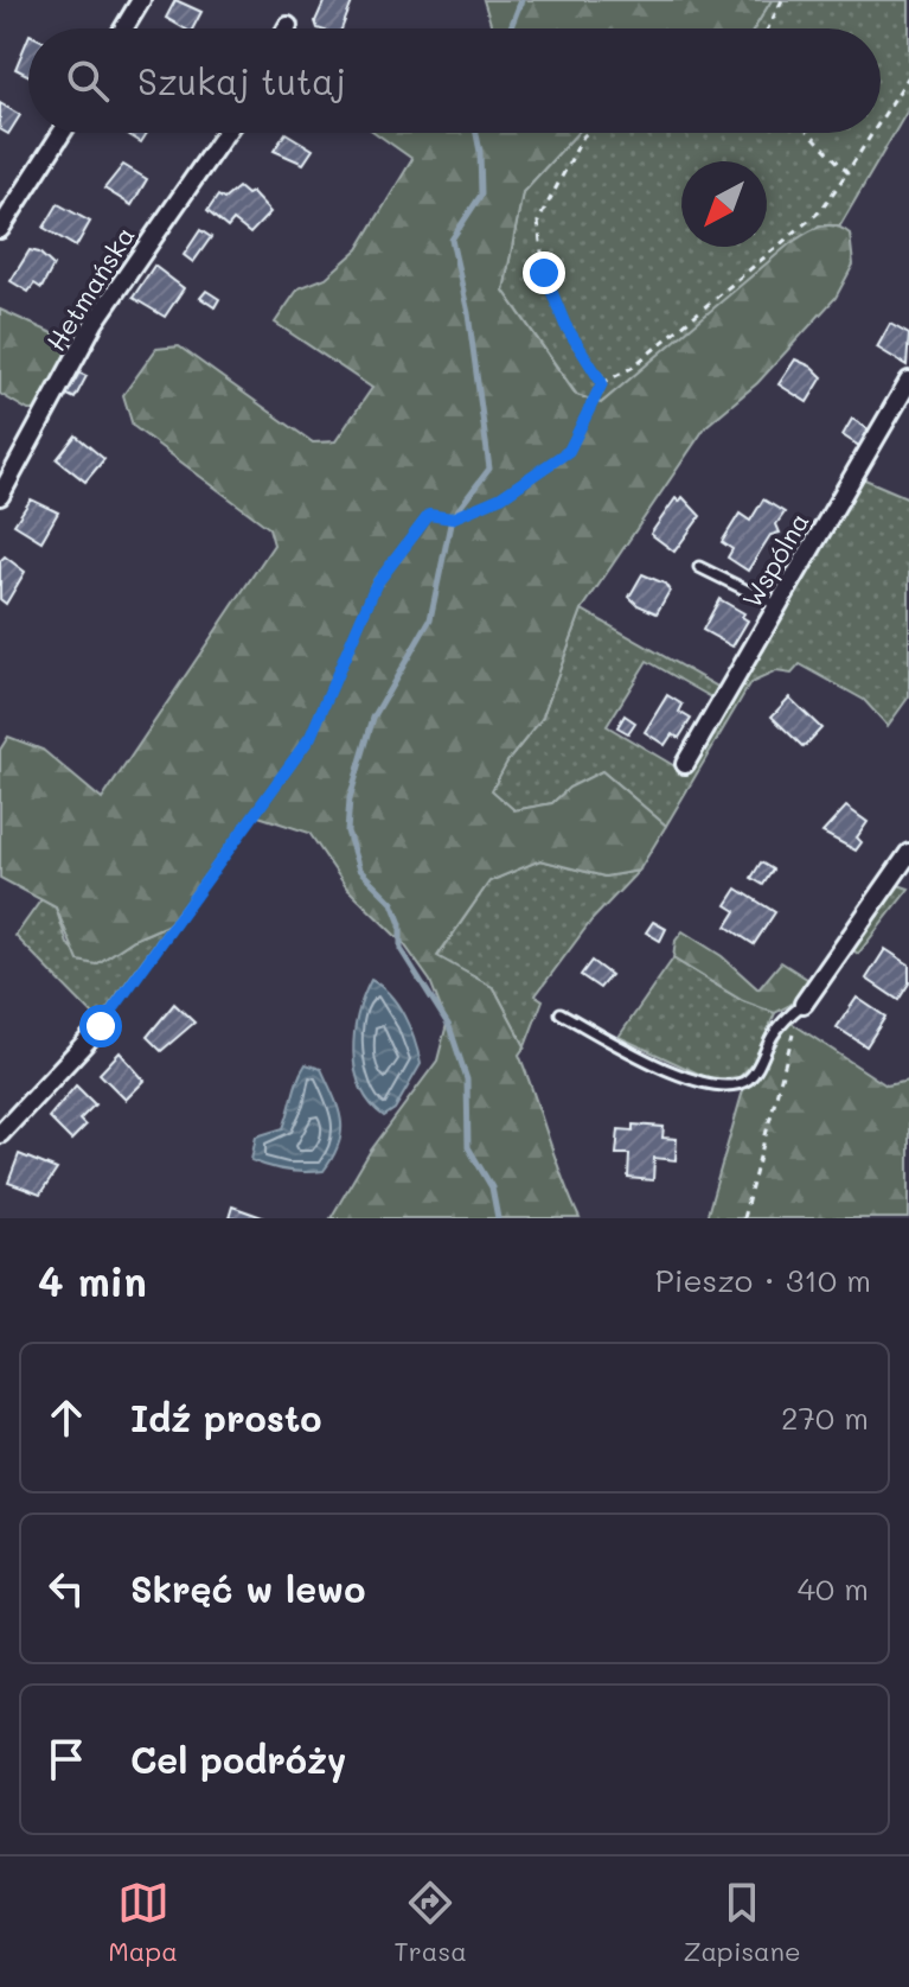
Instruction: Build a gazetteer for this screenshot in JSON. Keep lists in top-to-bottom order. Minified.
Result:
{"streets":{"street":["Hetmańska","Wspólna"]},"north":"bottom left","page":{"search":"Szukaj tutaj","heading":["4 min","Pieszo · 310 m"],"list":[["Idź prosto","270 m"],["Skręć w lewo","40 m"],"Cel podróży"],"nav":["Mapa","Trasa","Zapisane"]}}
